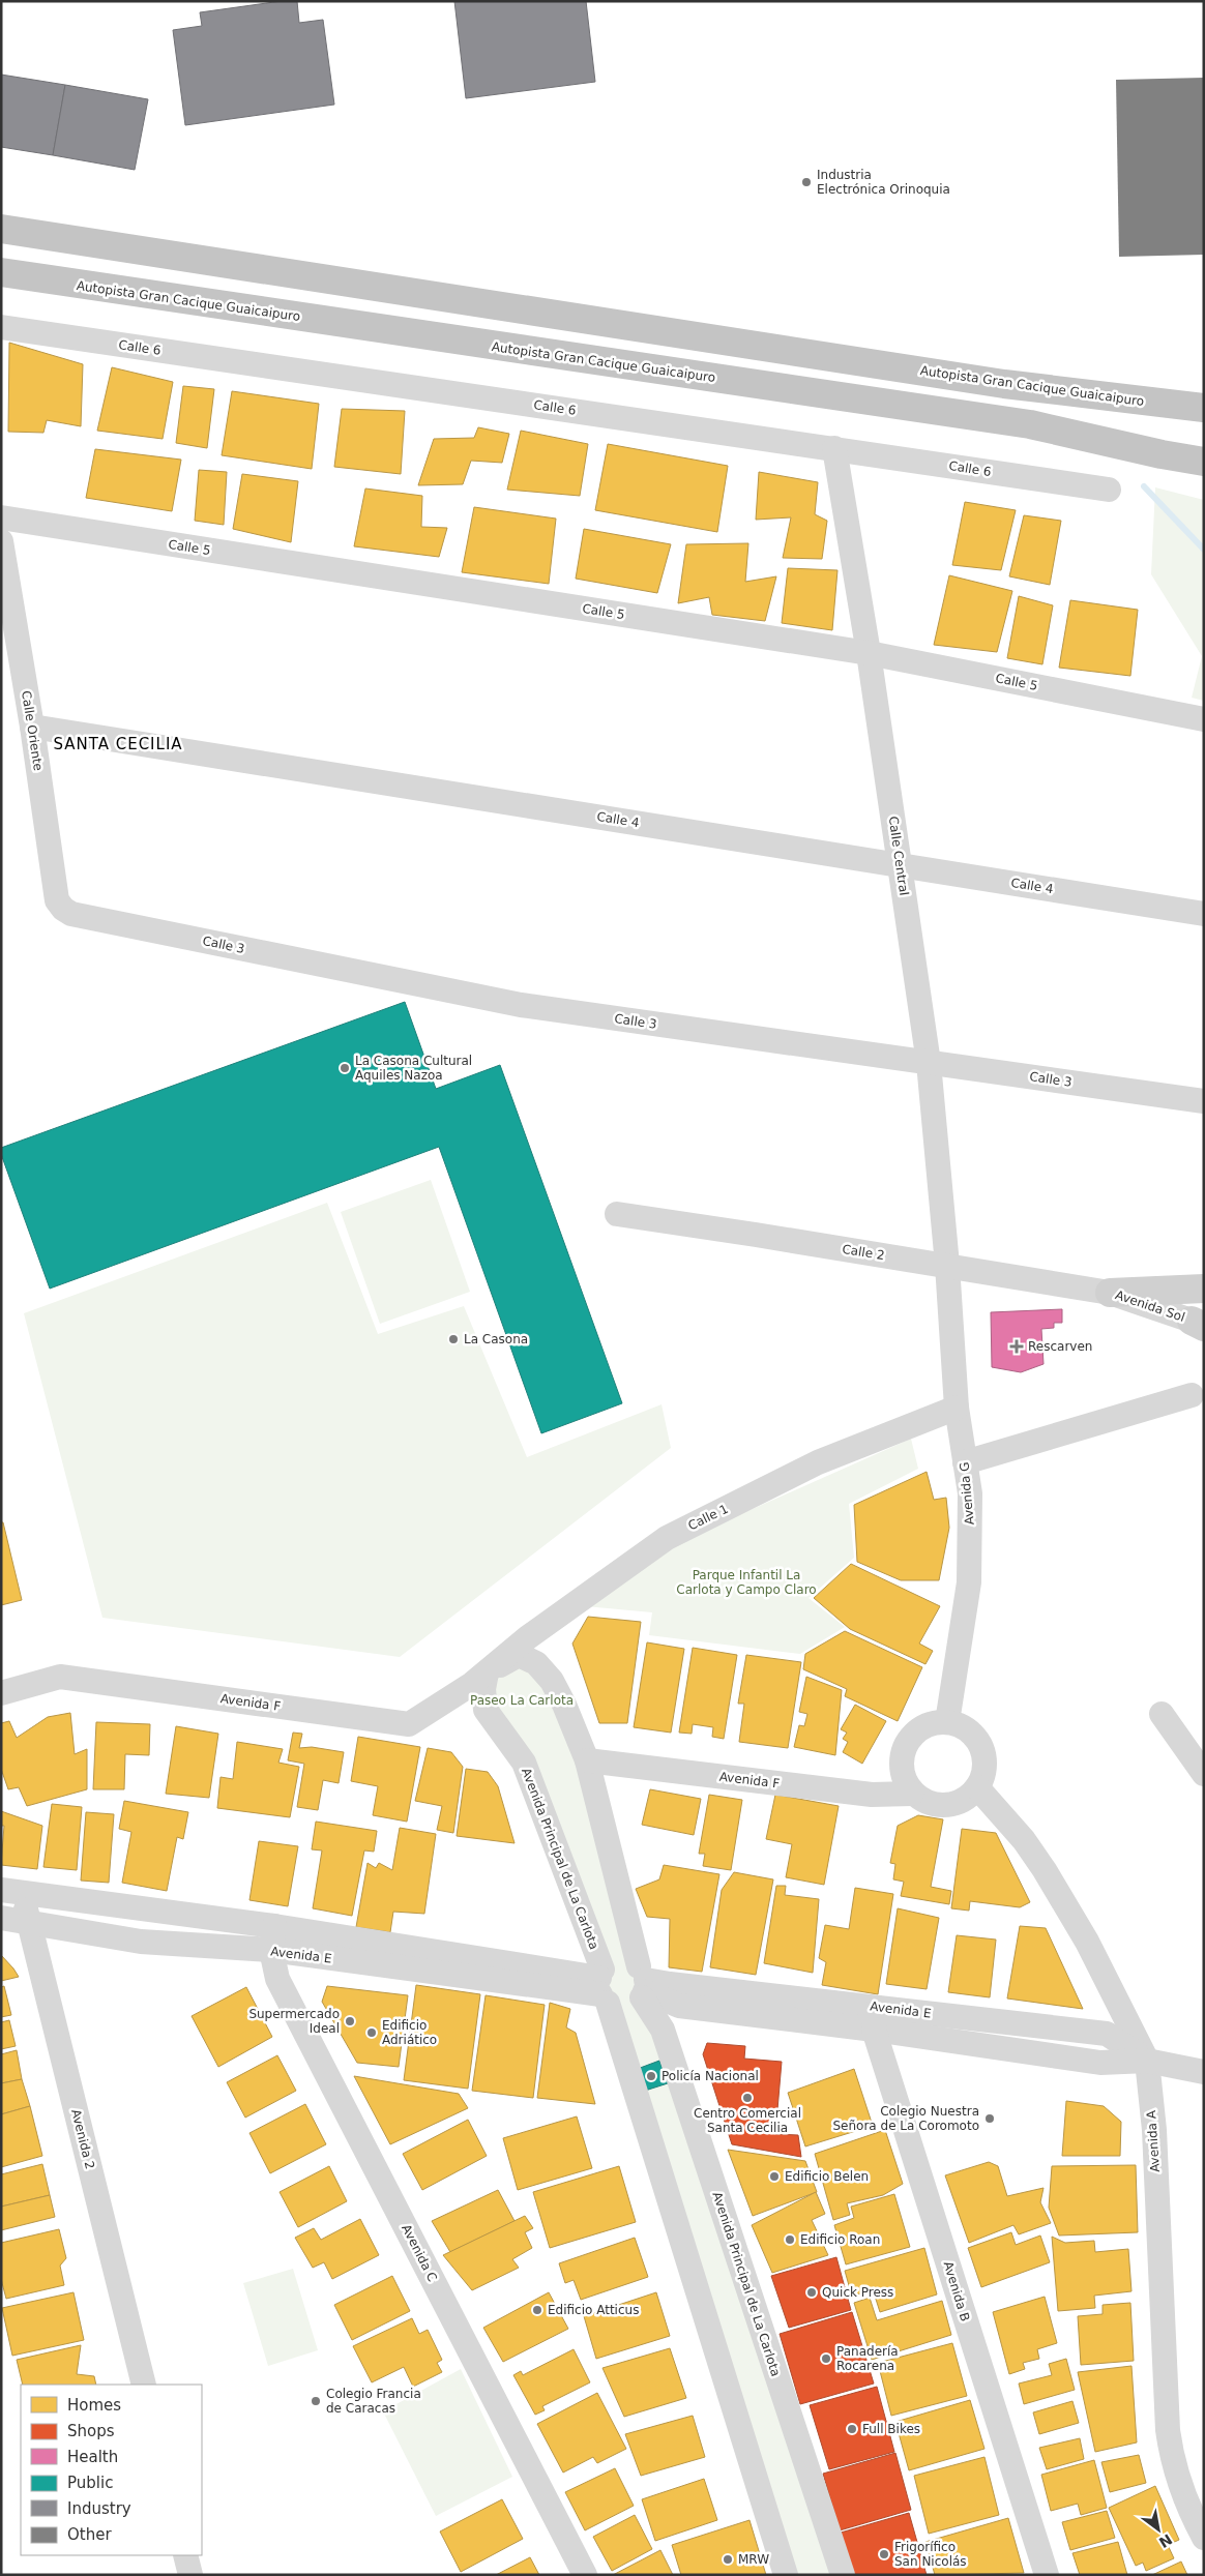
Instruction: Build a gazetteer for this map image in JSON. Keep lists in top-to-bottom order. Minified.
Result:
{"streets":{"highway":["Autopista Gran Cacique Guaicaipuro"],"street":["Calle 6","Calle 5","Calle Oriente","Calle 4","Calle Central","Calle 3","Calle 2","Avenida Sol","Avenida G","Calle 1","Avenida F","Avenida Principal de La Carlota","Avenida E","Avenida 2","Avenida A","Avenida C","Avenida B"]},"crossings":[["Calle 6","Calle Central"],["Calle 5","Calle Central"],["Calle Oriente","Calle 4"],["Calle Oriente","Calle 3"],["Calle 4","Calle Central"],["Calle Central","Calle 3"],["Calle Central","Calle 2"],["Calle Central","Avenida G"],["Calle 2","Avenida Sol"],["Calle 2","Avenida G"],["Avenida G","Calle 1"],["Avenida G","Avenida F"],["Avenida G","Avenida A"],["Calle 1","Avenida F"],["Calle 1","Avenida Principal de La Carlota"],["Avenida F","Avenida Principal de La Carlota"],["Avenida F","Avenida A"],["Avenida Principal de La Carlota","Avenida E"],["Avenida E","Avenida 2"],["Avenida E","Avenida A"],["Avenida E","Avenida C"],["Avenida E","Avenida B"]],"districts":["SANTA CECILIA"],"parks":["Parque Infantil La Carlota y Campo Claro","Paseo La Carlota"],"places":{"other":["Industria Electrónica Orinoquia","La Casona Cultural Aquiles Nazoa","La Casona","Supermercado Ideal","Edificio Adriático","Policía Nacional","Centro Comercial Santa Cecilia","Colegio Nuestra Señora de La Coromoto","Edificio Belen","Edificio Roan","Quick Press","Edificio Atticus","Panadería Rocarena","Colegio Francia de Caracas","Full Bikes","Frigorífico San Nicolás","MRW"],"health":["Rescarven"]},"legend":["Homes","Shops","Health","Public","Industry","Other"],"north":"bottom right"}
